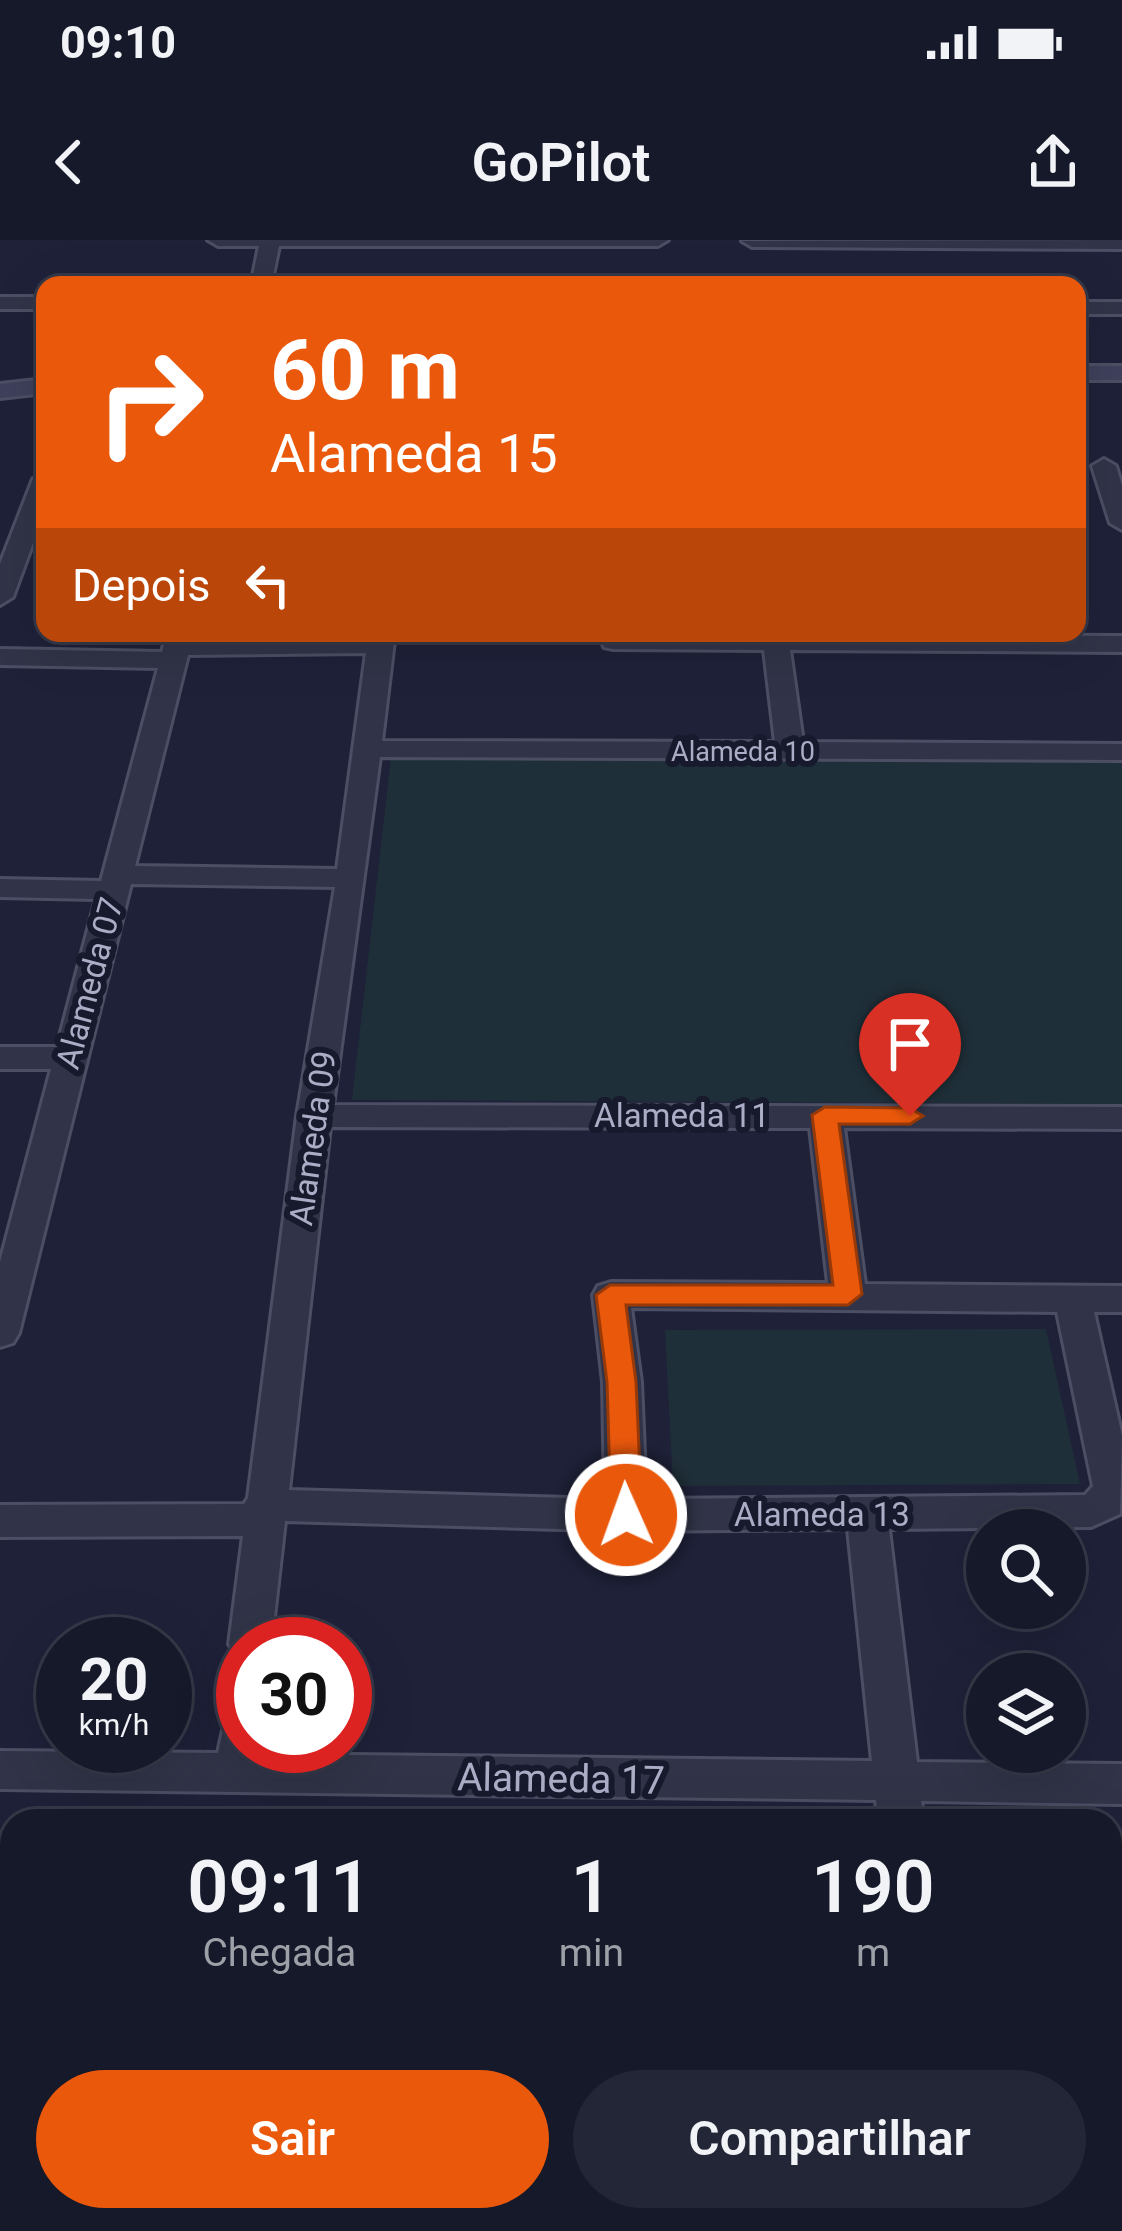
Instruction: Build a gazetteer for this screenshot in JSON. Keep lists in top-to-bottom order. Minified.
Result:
{"streets":{"street":["Alameda 10","Alameda 07","Alameda 11","Alameda 09","Alameda 13","Alameda 17"]},"crossings":[["Alameda 10","Alameda 09"],["Alameda 11","Alameda 09"],["Alameda 09","Alameda 13"]],"page":{"status":"09:10","header":"GoPilot","turn":["60 m","Alameda 15"],"then":"Depois","speed":"20 km/h","limit":"30","eta":["09:11","Chegada","1","min","190","m"],"buttons":["Sair","Compartilhar"]}}
